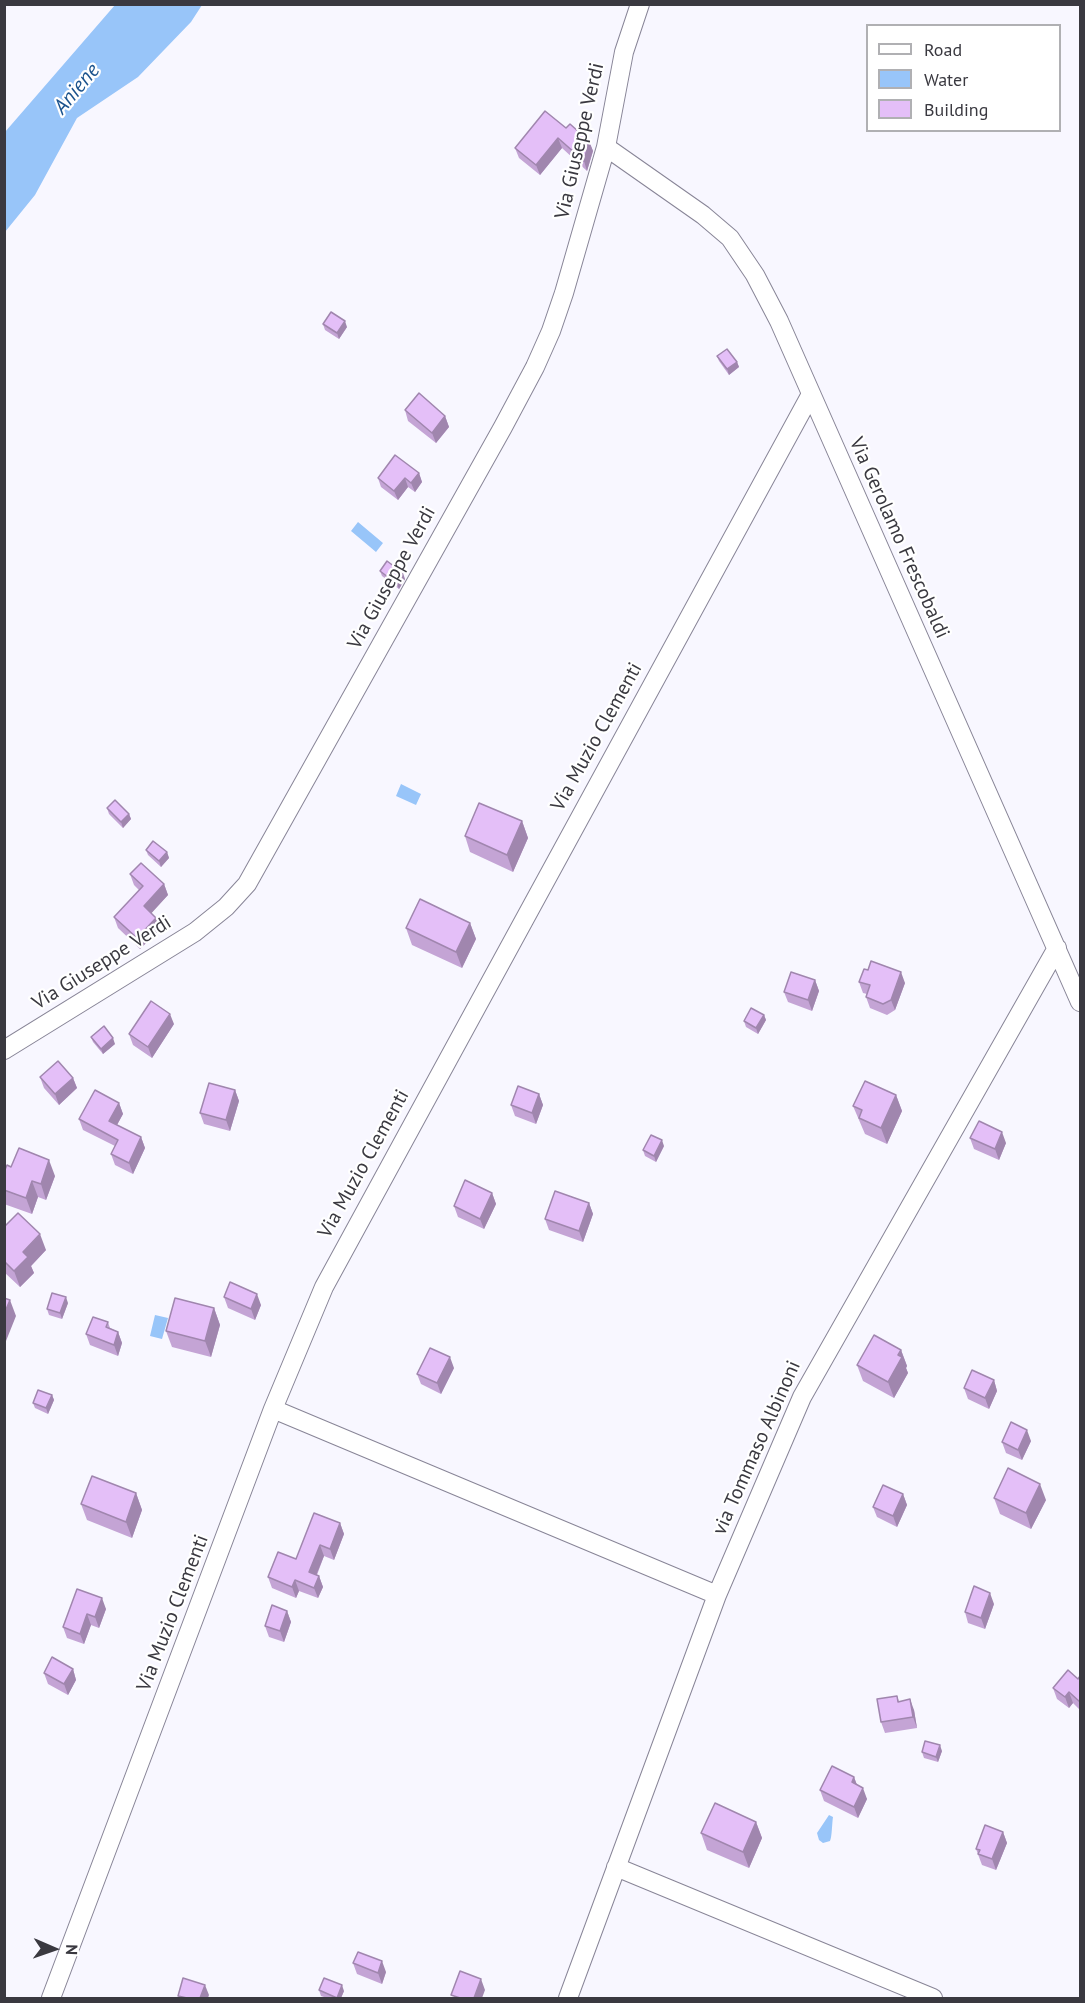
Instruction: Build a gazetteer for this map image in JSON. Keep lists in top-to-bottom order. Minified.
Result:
{"streets":{"street":["Via Giuseppe Verdi","Via Gerolamo Frescobaldi","Via Muzio Clementi","via Tommaso Albinoni"]},"crossings":[["Via Giuseppe Verdi","Via Gerolamo Frescobaldi"],["Via Gerolamo Frescobaldi","Via Muzio Clementi"],["Via Gerolamo Frescobaldi","via Tommaso Albinoni"]],"water":["Aniene"],"legend":["Road","Water","Building"],"north":"right"}
